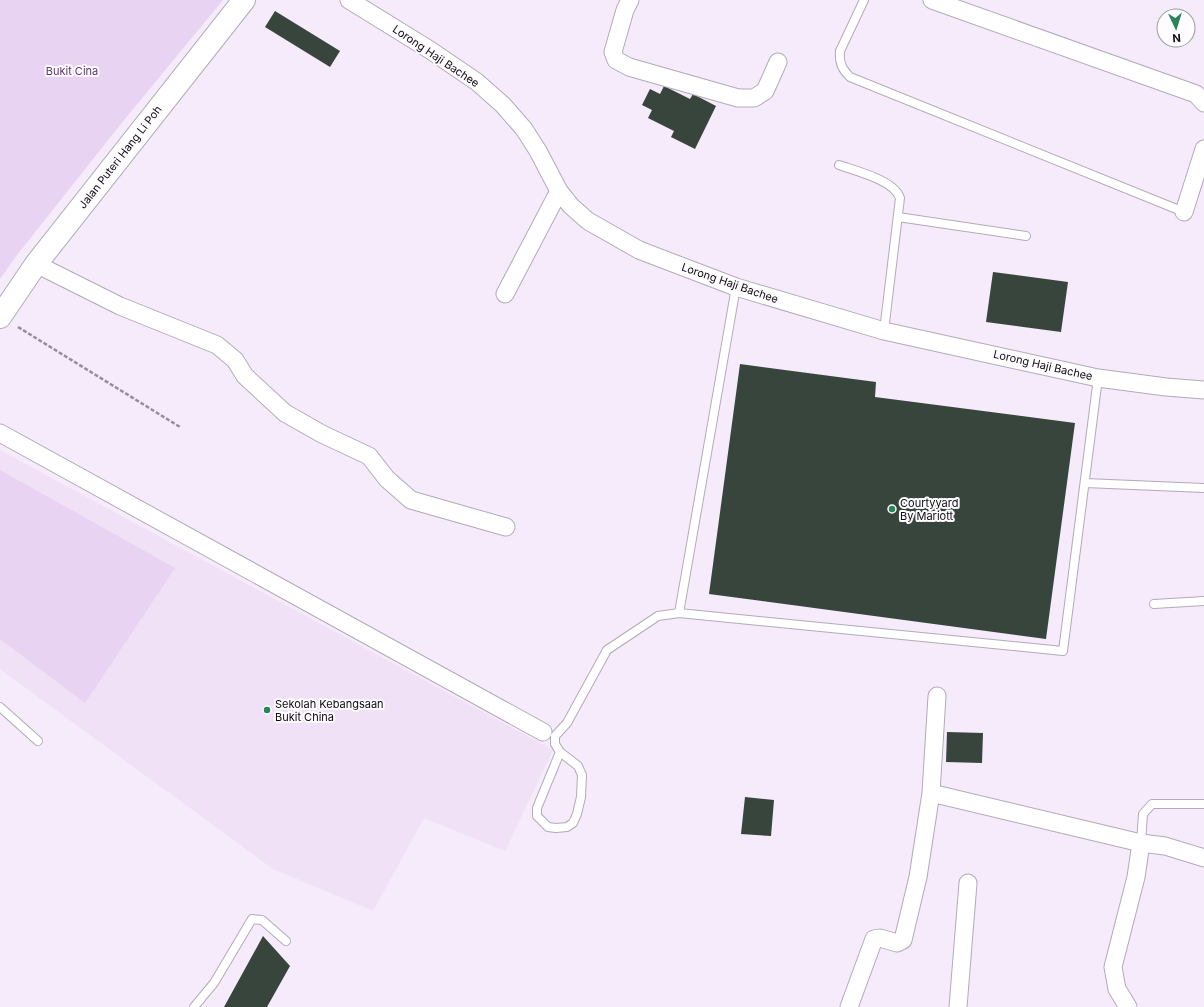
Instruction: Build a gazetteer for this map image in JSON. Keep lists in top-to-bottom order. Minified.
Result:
{"streets":{"main road":["Jalan Puteri Hang Li Poh"],"street":["Lorong Haji Bachee"]},"parks":["Bukit Cina"],"places":["Courtyyard By Mariott","Sekolah Kebangsaan Bukit China"],"north":"bottom"}
